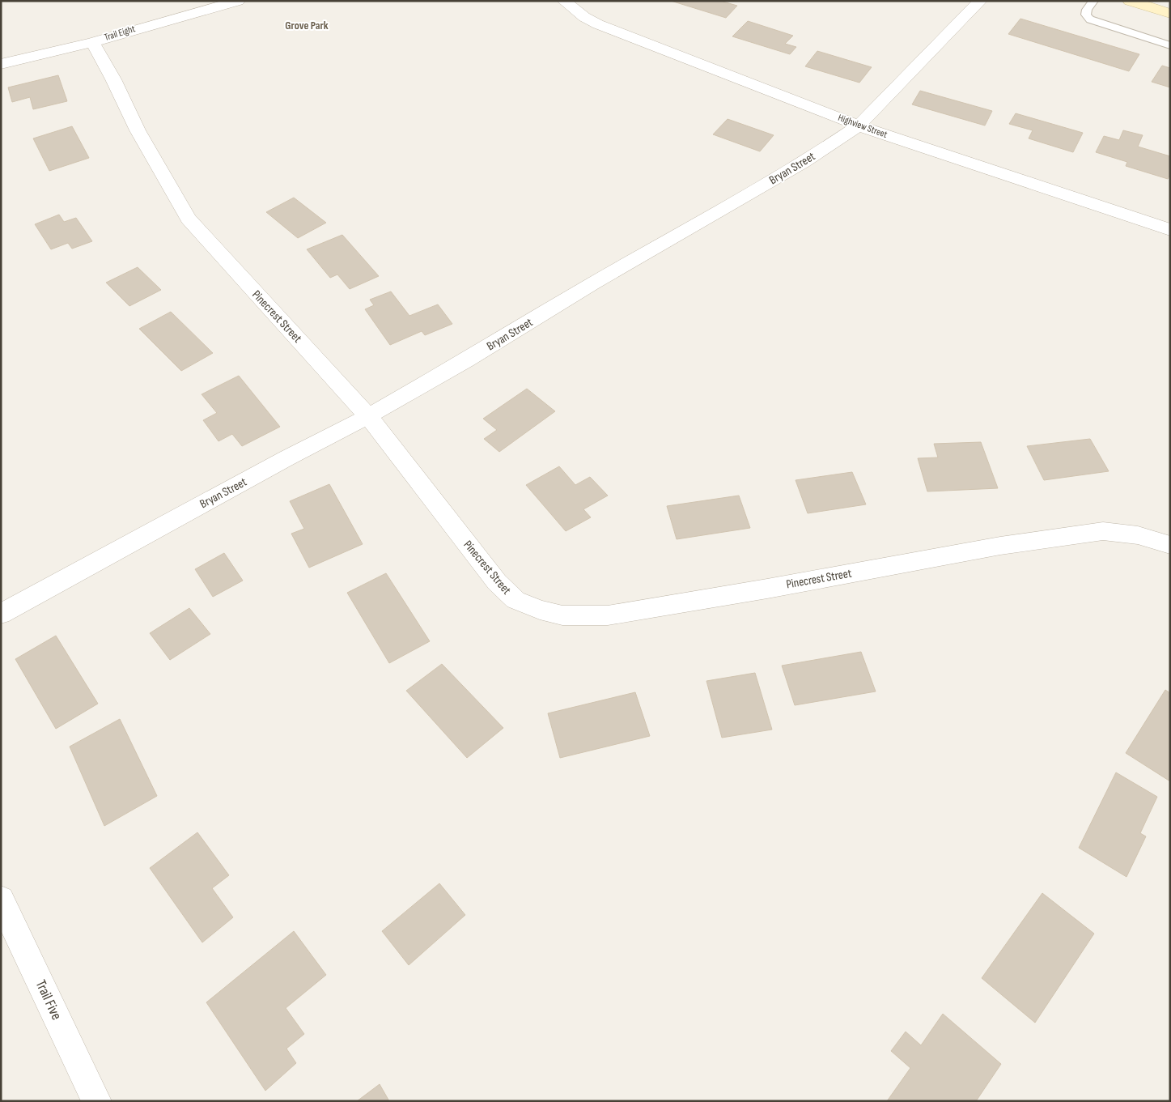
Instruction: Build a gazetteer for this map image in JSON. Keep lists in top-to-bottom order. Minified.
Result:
{"streets":{"street":["Trail Eight","Highview Street","Bryan Street","Pinecrest Street","Trail Five"]},"crossings":[["Trail Eight","Pinecrest Street"],["Highview Street","Bryan Street"],["Bryan Street","Pinecrest Street"]],"districts":["Grove Park"]}
